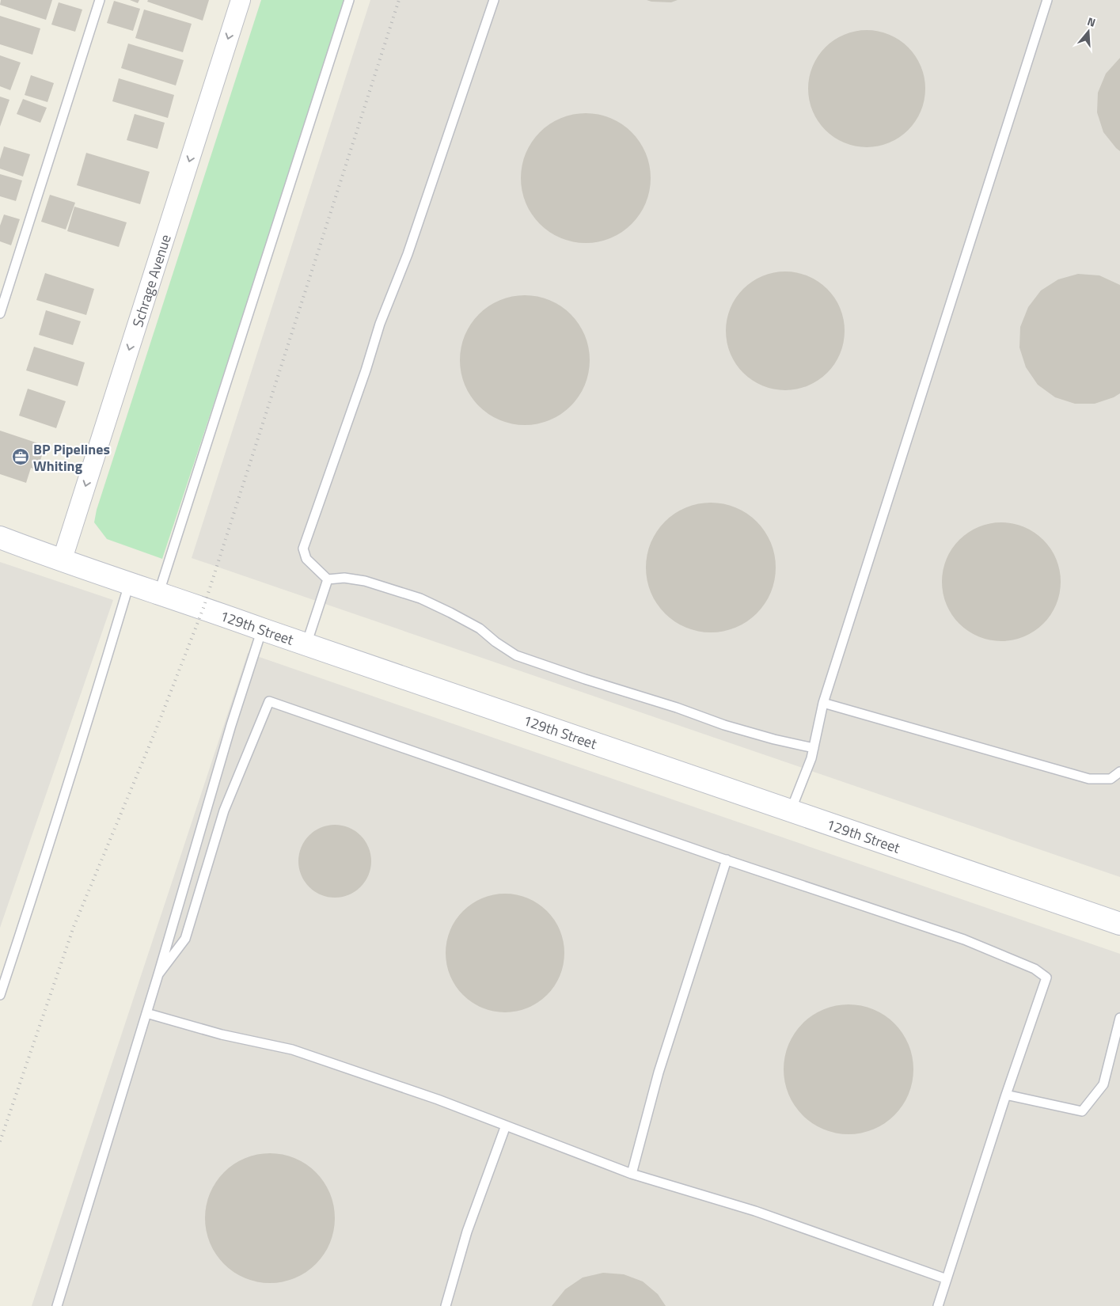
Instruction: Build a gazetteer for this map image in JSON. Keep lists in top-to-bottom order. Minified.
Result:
{"streets":{"main road":["129th Street"],"street":["Schrage Avenue"]},"crossings":[["Schrage Avenue","129th Street"]],"one_way":["Schrage Avenue"],"places":{"office":["BP Pipelines Whiting"]},"north":"top"}
